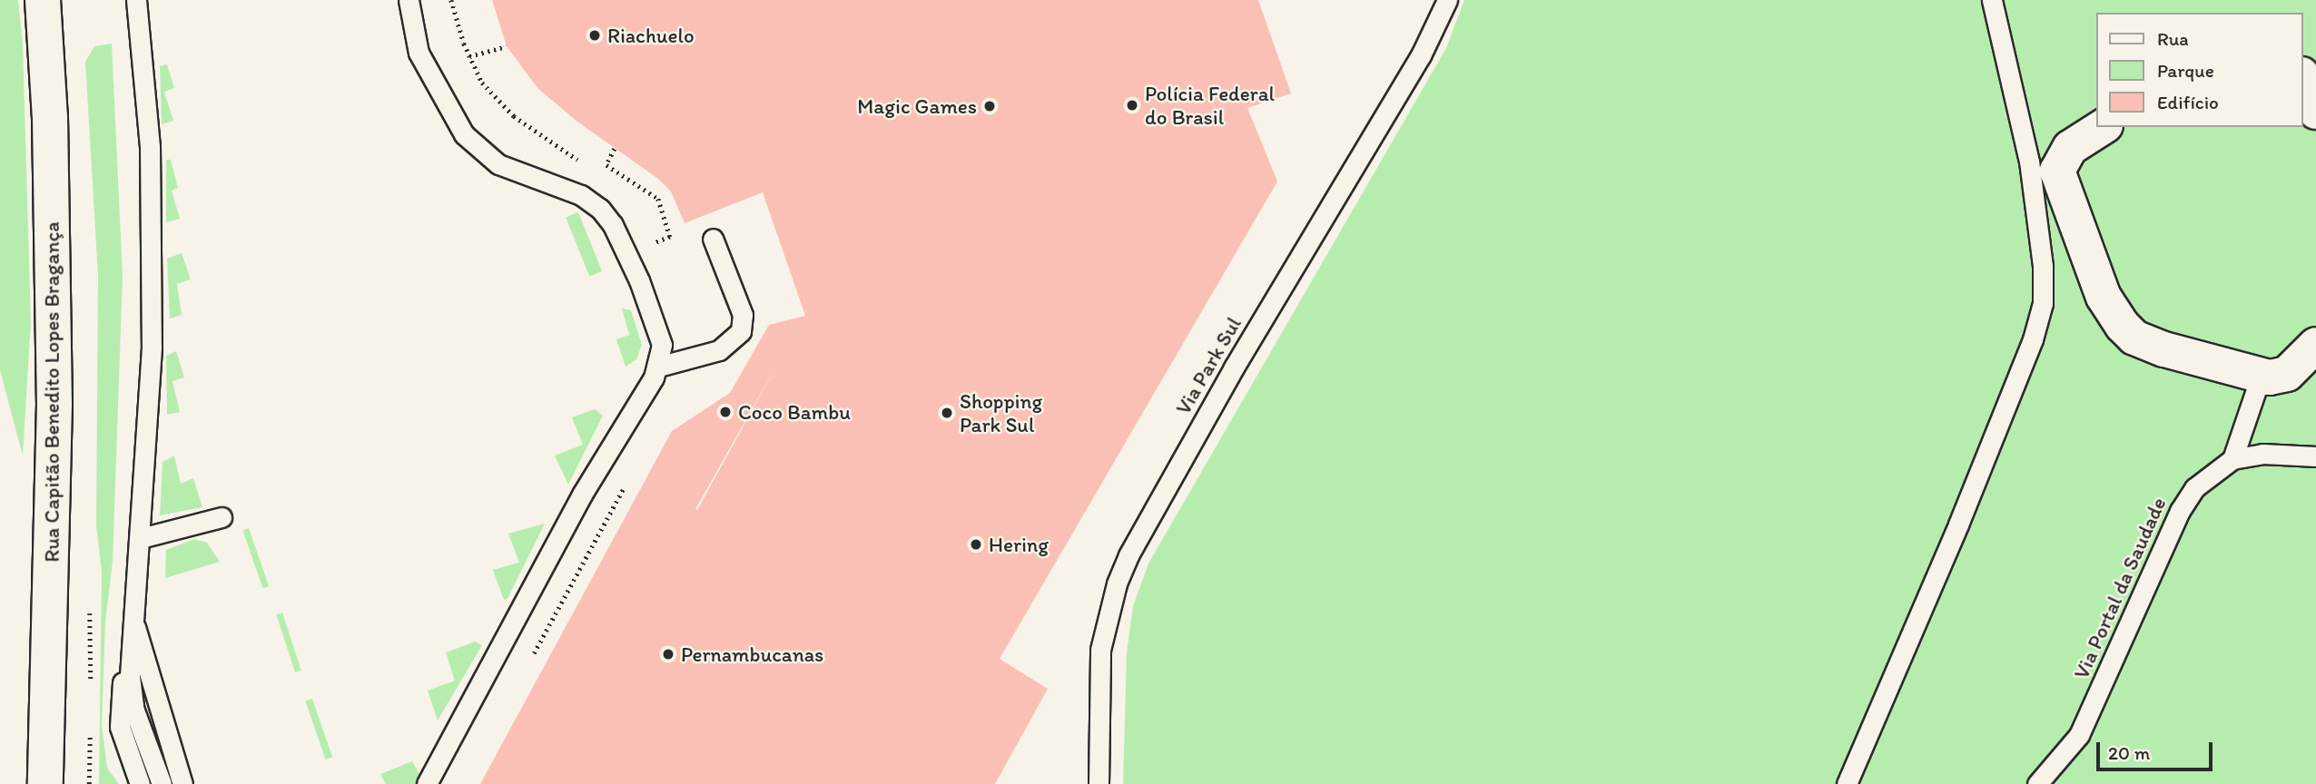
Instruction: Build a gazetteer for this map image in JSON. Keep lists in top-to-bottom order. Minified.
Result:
{"streets":{"main road":["Rua Capitão Benedito Lopes Bragança"],"lane":["Via Park Sul","Via Portal da Saudade"]},"places":["Riachuelo","Polícia Federal do Brasil","Magic Games","Coco Bambu","Shopping Park Sul","Hering","Pernambucanas"],"legend":["Rua","Parque","Edifício"],"scale_bar":"20 m"}
